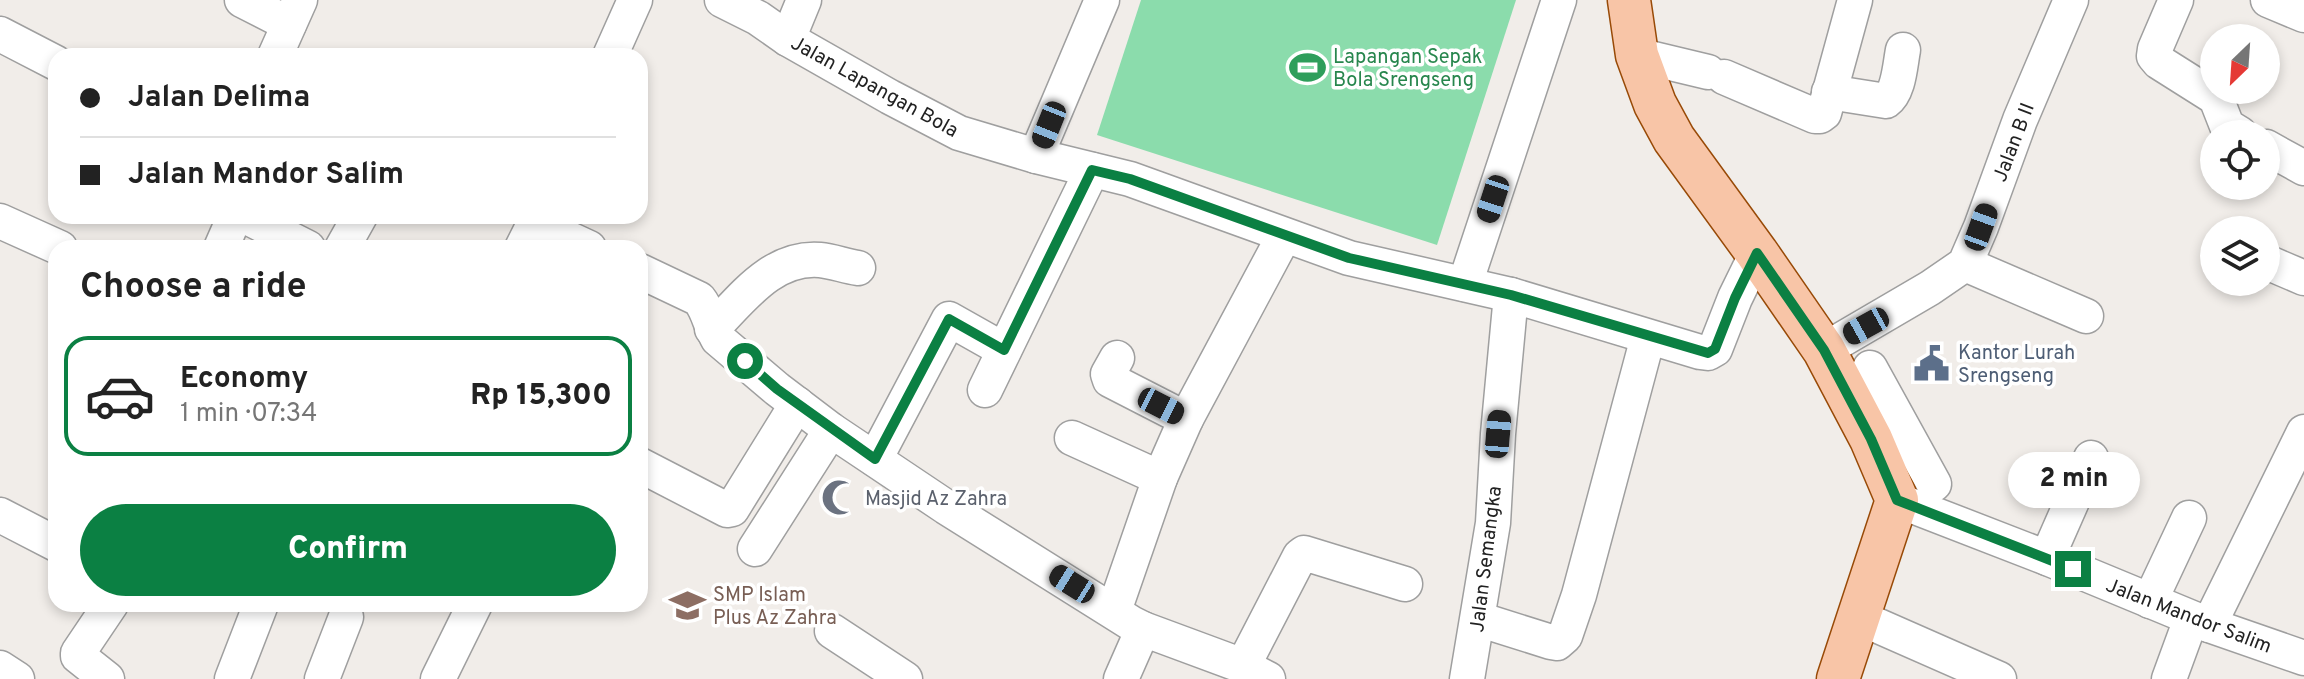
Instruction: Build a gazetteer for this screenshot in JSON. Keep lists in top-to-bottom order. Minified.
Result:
{"streets":{"street":["Jalan Lapangan Bola","Jalan B II","Jalan Semangka","Jalan Mandor Salim"]},"crossings":[["Jalan Lapangan Bola","Jalan Semangka"]],"places":{"sports":["Lapangan Sepak Bola Srengseng"],"public building":["Kantor Lurah Srengseng"],"mosque":["Masjid Az Zahra"],"school or university":["SMP Islam Plus Az Zahra"]},"north":"bottom left","page":{"banner":["Jalan Delima","Jalan Mandor Salim"],"heading":"Choose a ride","list":[{"name":"Economy","note":"1 min · 07:34","value":"Rp 15,300"}],"bubble":"2 min","buttons":"Confirm"}}
